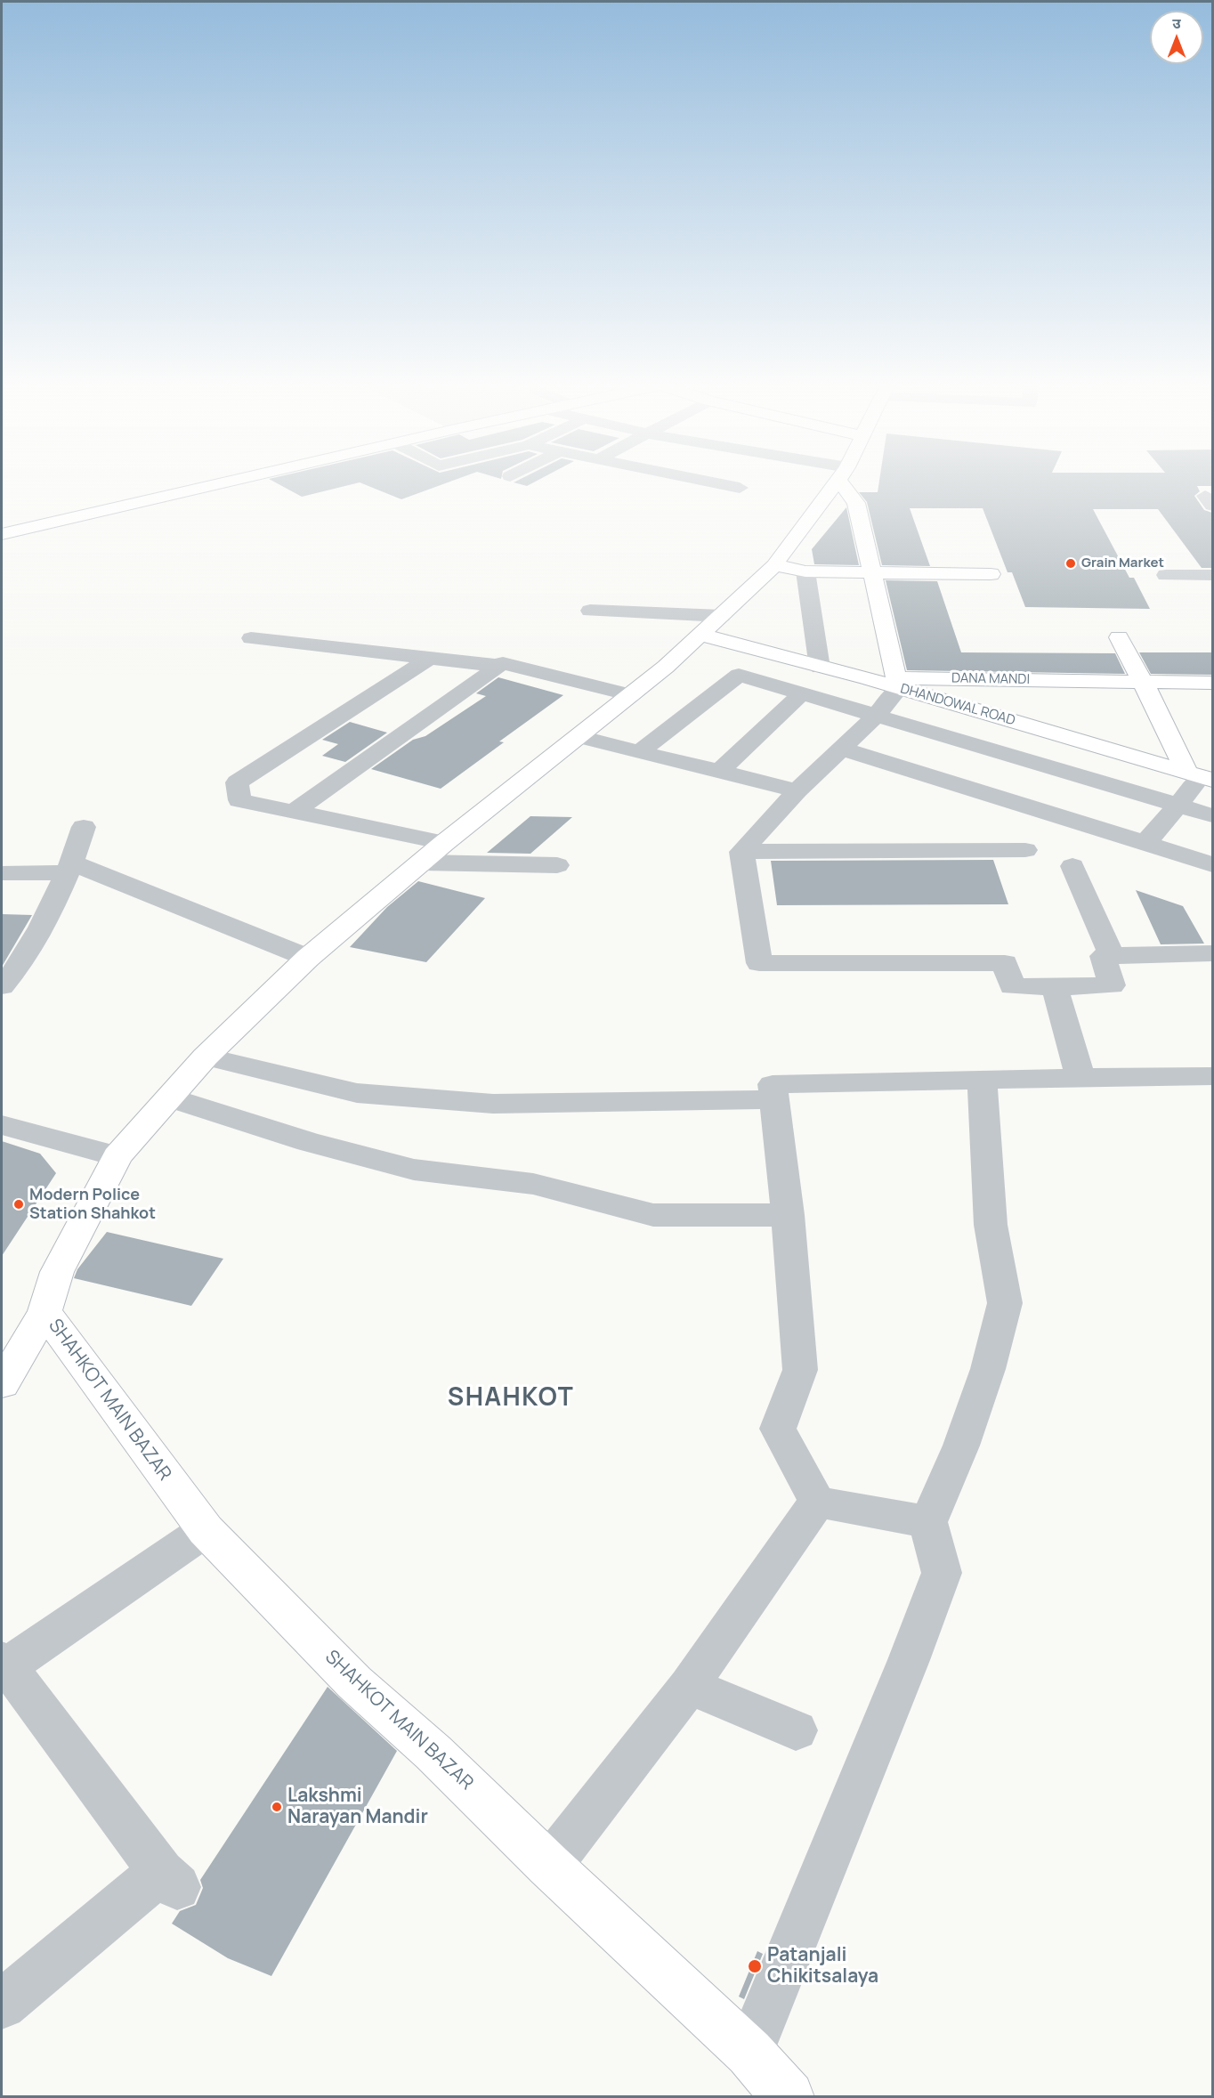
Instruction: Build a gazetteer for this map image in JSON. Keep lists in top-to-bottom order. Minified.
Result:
{"streets":{"street":["DANA MANDI","DHANDOWAL ROAD","SHAHKOT MAIN BAZAR"]},"crossings":[["DANA MANDI","DHANDOWAL ROAD"]],"districts":["SHAHKOT"],"places":["Grain Market","Modern Police Station Shahkot","Lakshmi Narayan Mandir","Patanjali Chikitsalaya"],"north":"top"}
